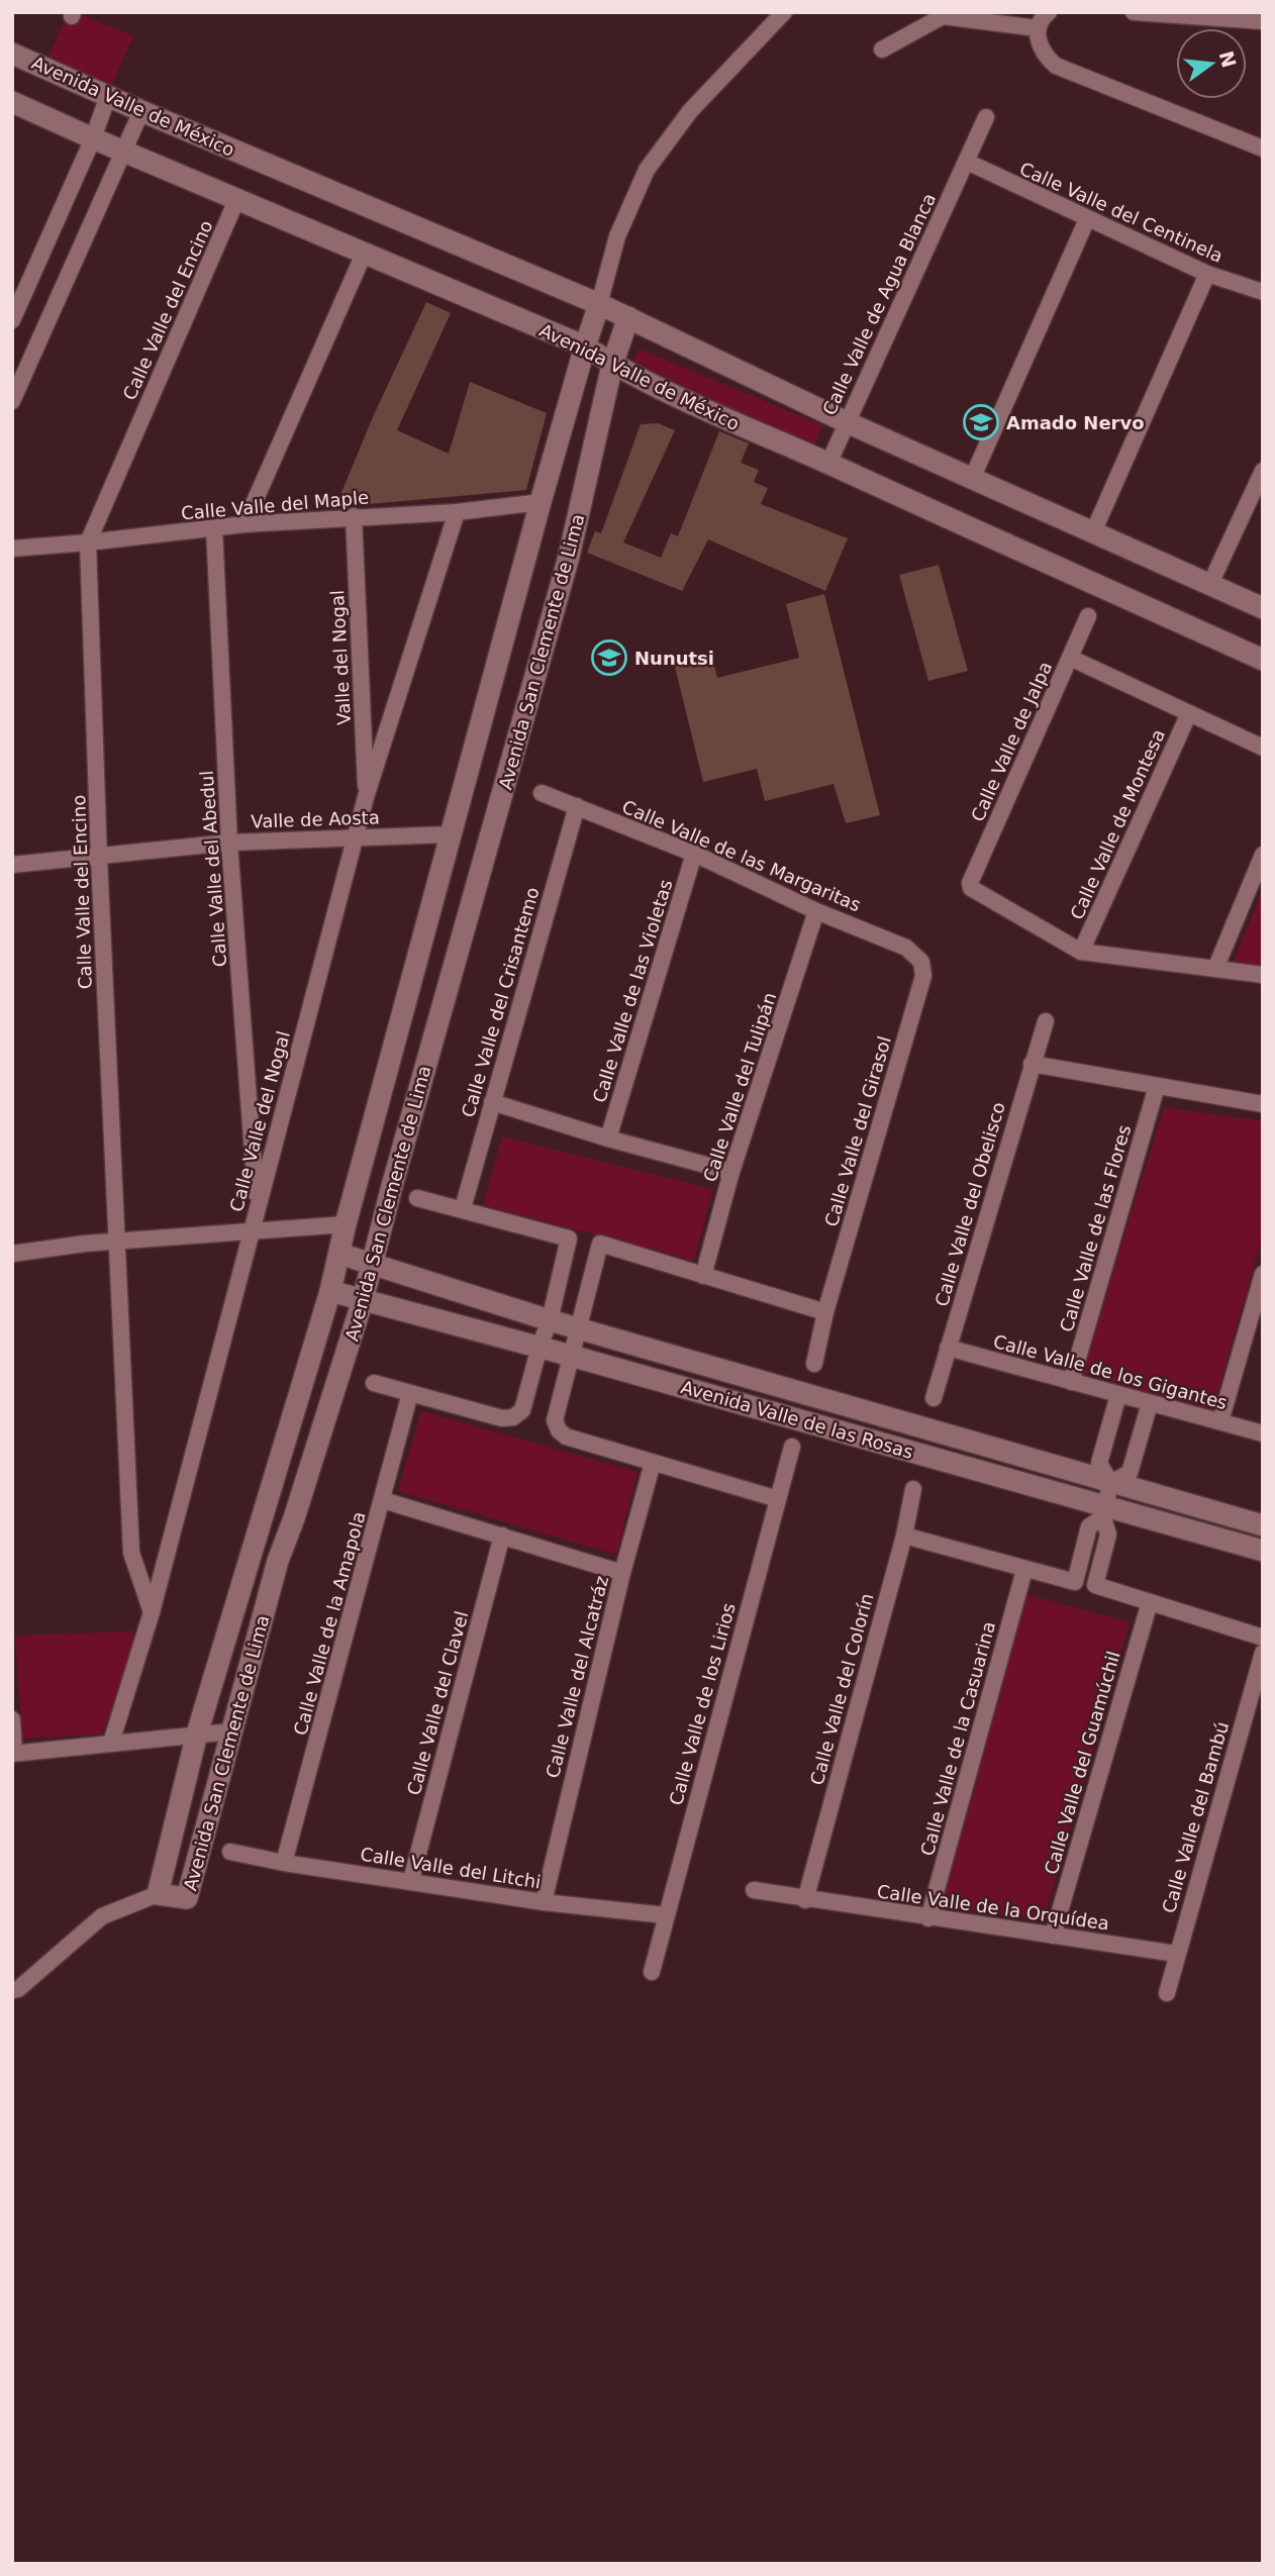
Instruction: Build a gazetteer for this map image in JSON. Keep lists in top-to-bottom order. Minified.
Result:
{"streets":{"street":["Avenida Valle de México","Calle Valle del Centinela","Calle Valle de Agua Blanca","Calle Valle del Encino","Calle Valle del Maple","Avenida San Clemente de Lima","Valle del Nogal","Calle Valle de Jalpa","Valle de Aosta","Calle Valle de Montesa","Calle Valle de las Margaritas","Calle Valle del Abedul","Calle Valle de las Violetas","Calle Valle del Crisantemo","Calle Valle del Tulipán","Calle Valle del Nogal","Calle Valle del Girasol","Calle Valle del Obelisco","Calle Valle de las Flores","Calle Valle de los Gigantes","Avenida Valle de las Rosas","Calle Valle de la Amapola","Calle Valle del Alcatráz","Calle Valle del Colorín","Calle Valle del Clavel","Calle Valle de los Lirios","Calle Valle de la Casuarina","Calle Valle del Guamúchil","Calle Valle del Bambú","Calle Valle del Litchi","Calle Valle de la Orquídea"]},"crossings":[["Avenida Valle de México","Calle Valle de Agua Blanca"],["Avenida Valle de México","Calle Valle del Encino"],["Avenida Valle de México","Avenida San Clemente de Lima"],["Calle Valle del Centinela","Calle Valle de Agua Blanca"],["Calle Valle del Encino","Calle Valle del Maple"],["Calle Valle del Encino","Valle de Aosta"],["Calle Valle del Encino","Calle Valle del Nogal"],["Calle Valle del Maple","Avenida San Clemente de Lima"],["Calle Valle del Maple","Valle del Nogal"],["Calle Valle del Maple","Calle Valle del Abedul"],["Calle Valle del Maple","Calle Valle del Nogal"],["Avenida San Clemente de Lima","Valle de Aosta"],["Avenida San Clemente de Lima","Avenida Valle de las Rosas"],["Valle del Nogal","Calle Valle del Nogal"],["Calle Valle de Jalpa","Calle Valle de Montesa"],["Valle de Aosta","Calle Valle del Abedul"],["Valle de Aosta","Calle Valle del Nogal"],["Calle Valle de las Margaritas","Calle Valle de las Violetas"],["Calle Valle de las Margaritas","Calle Valle del Crisantemo"],["Calle Valle de las Margaritas","Calle Valle del Tulipán"],["Calle Valle de las Margaritas","Calle Valle del Girasol"],["Calle Valle del Abedul","Calle Valle del Nogal"],["Calle Valle del Obelisco","Calle Valle de los Gigantes"],["Calle Valle de las Flores","Calle Valle de los Gigantes"],["Calle Valle de la Amapola","Calle Valle del Litchi"],["Calle Valle del Alcatráz","Calle Valle del Litchi"],["Calle Valle del Colorín","Calle Valle de la Orquídea"],["Calle Valle del Clavel","Calle Valle del Litchi"],["Calle Valle de los Lirios","Calle Valle del Litchi"],["Calle Valle de la Casuarina","Calle Valle de la Orquídea"],["Calle Valle del Guamúchil","Calle Valle de la Orquídea"],["Calle Valle del Bambú","Calle Valle de la Orquídea"]],"places":{"school or university":["Amado Nervo","Nunutsi"]},"north":"right"}
